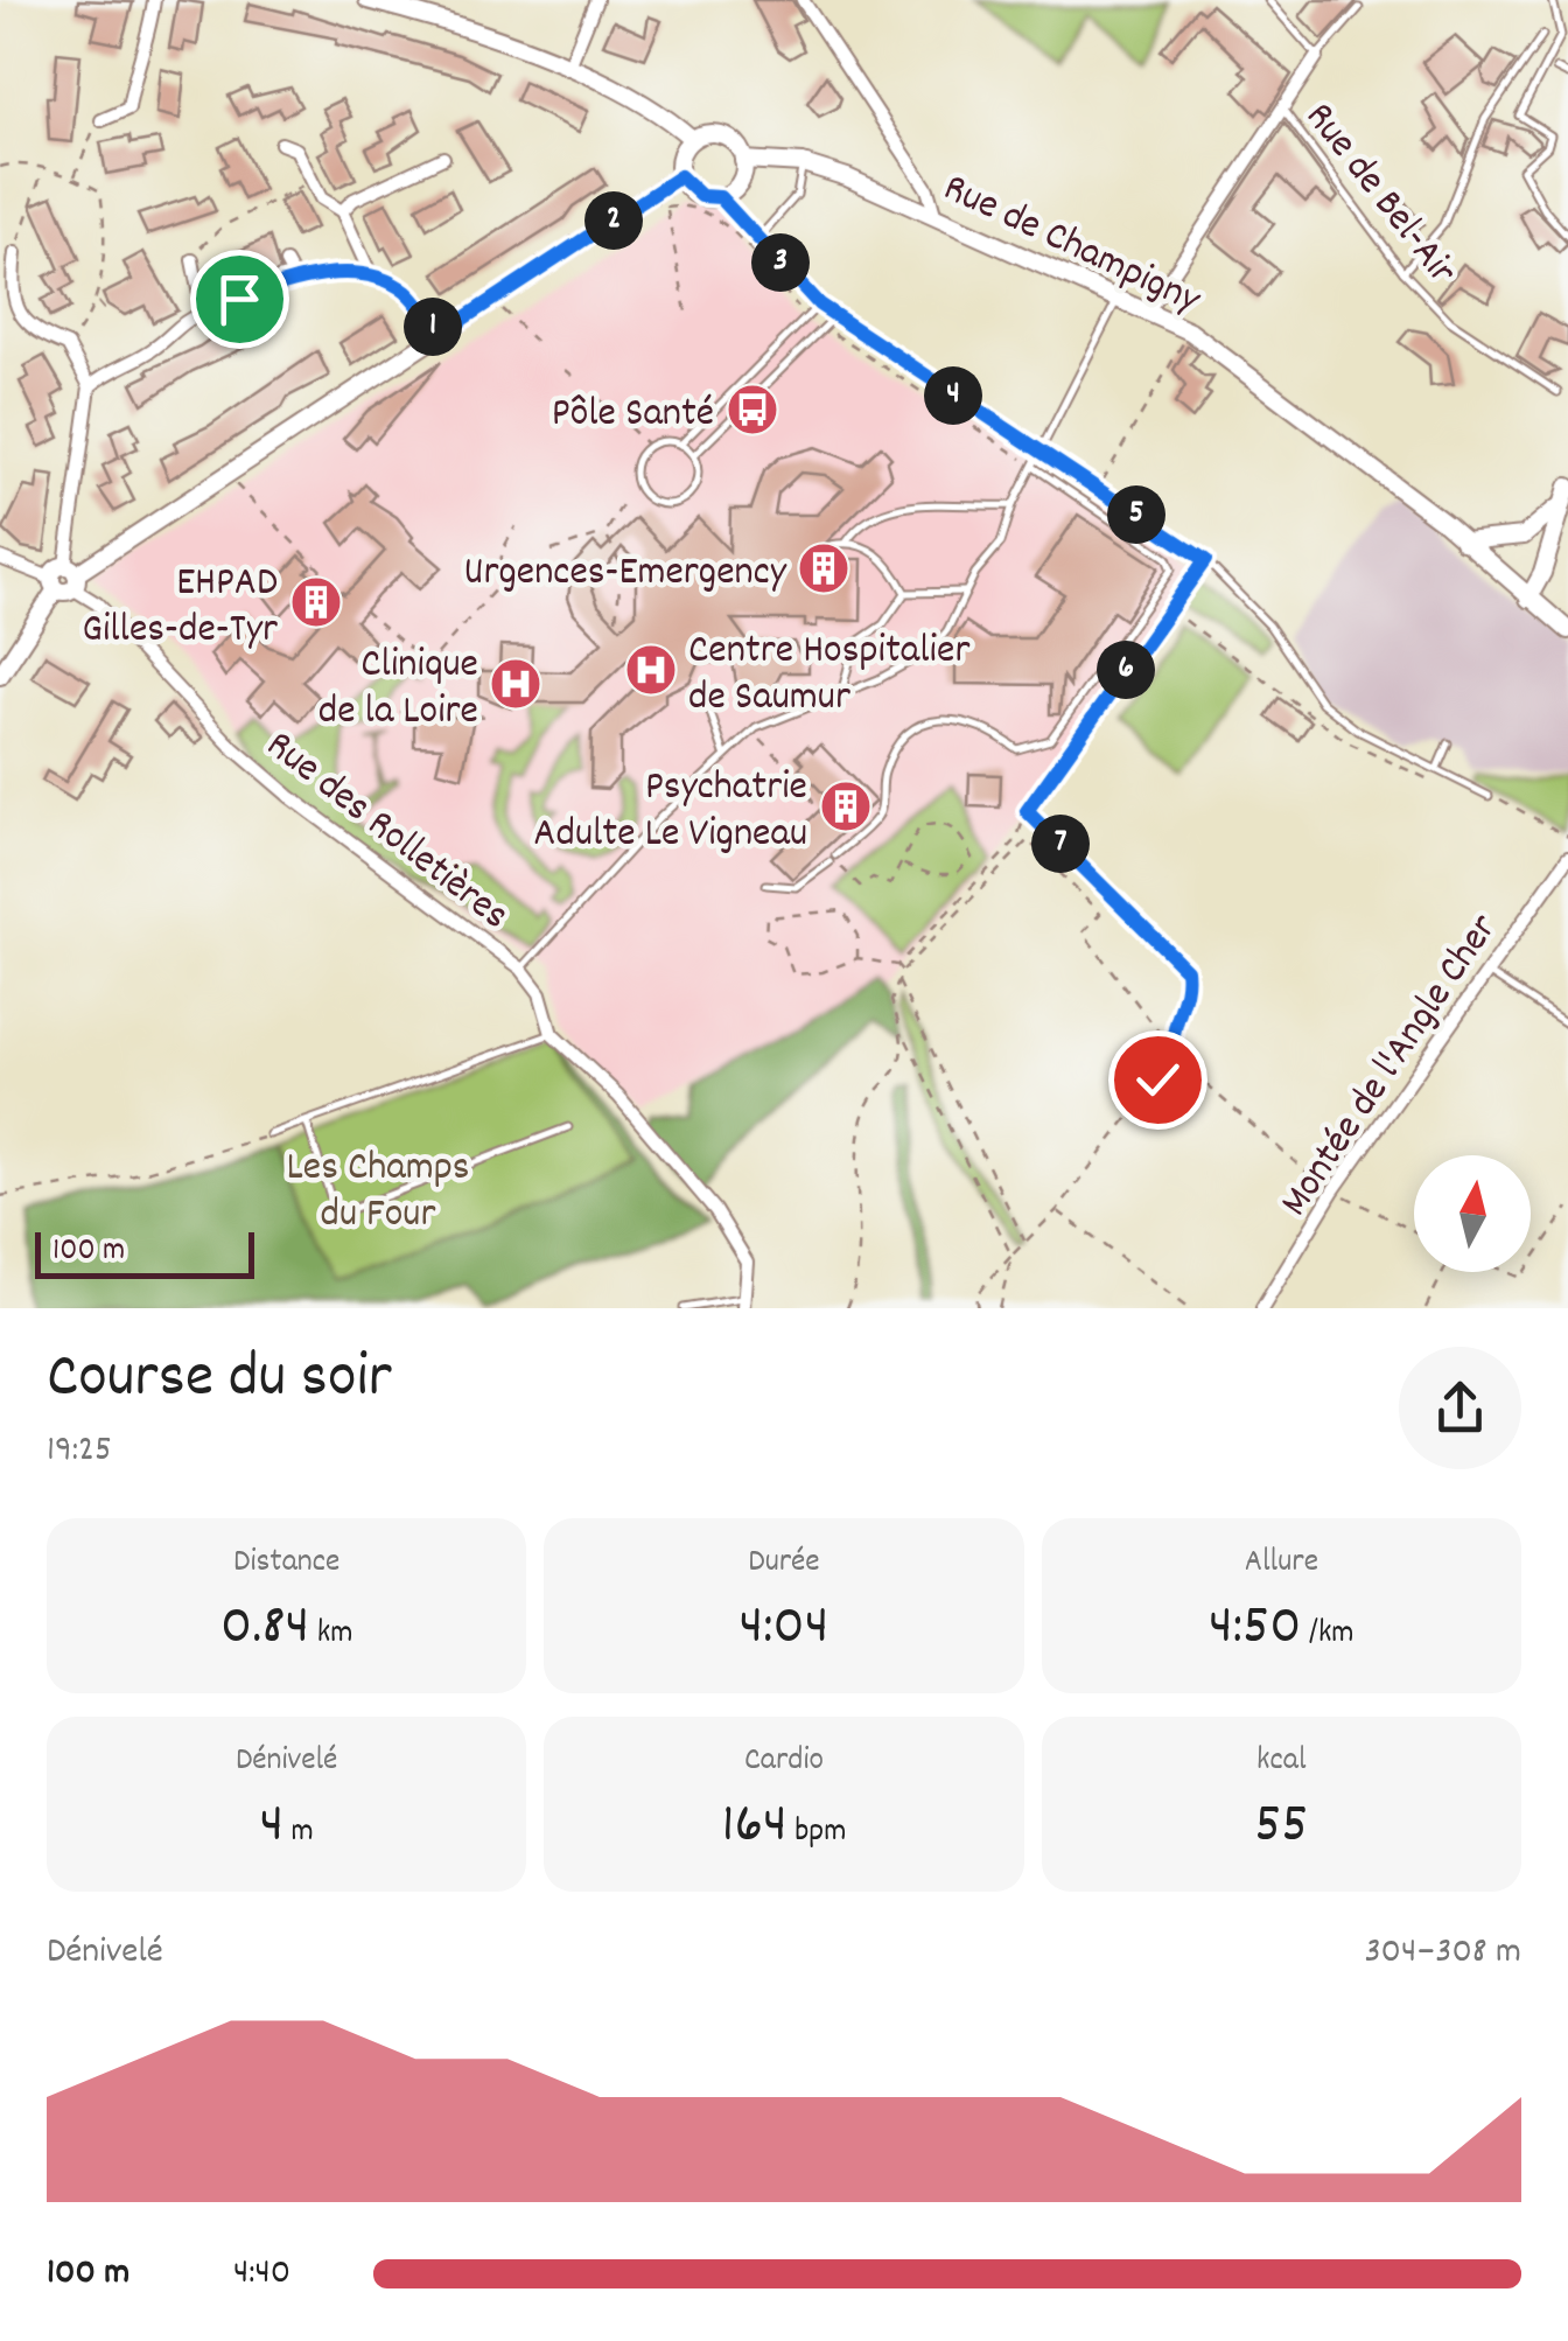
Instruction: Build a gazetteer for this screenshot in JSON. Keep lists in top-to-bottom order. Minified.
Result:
{"streets":{"street":["Rue de Champigny","Rue des Rolletières","Montée de l'Angle Cher"],"lane":["Rue de Bel-Air"]},"parks":["Les Champs du Four"],"places":{"bus stop":["Pôle Santé"],"building":["Urgences-Emergency","EHPAD Gilles-de-Tyr","Psychatrie Adulte Le Vigneau"],"hospital":["Centre Hospitalier de Saumur","Clinique de la Loire"]},"scale_bar":"100 m","north":"top","page":{"pins":["2","3","1","4","5","6","7"],"scale":"100 m","heading":["Course du soir","19:25"],"stats":[["Distance","0.84 km"],["Durée","4:04"],["Allure","4:50 /km"],["Dénivelé","4 m"],["Cardio","164 bpm"],["kcal","55"]],"chart":["Dénivelé","304–308 m"],"list":[{"name":"100 m","note":"4:40"}]}}
